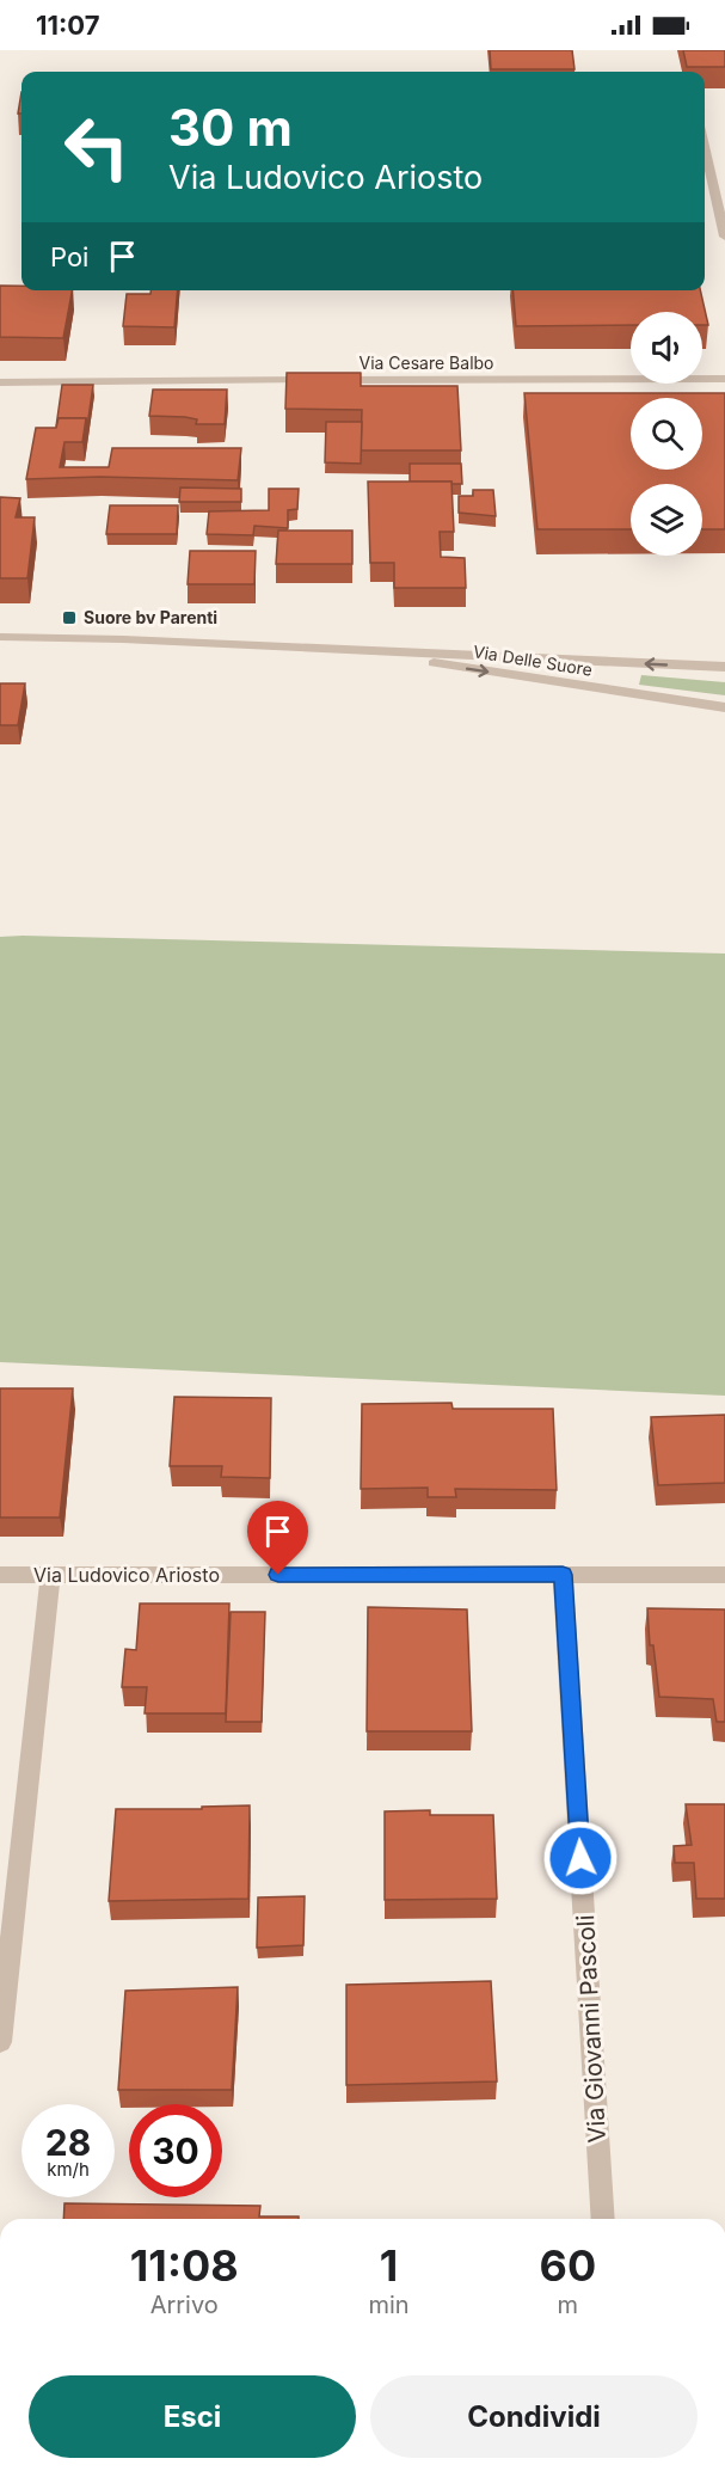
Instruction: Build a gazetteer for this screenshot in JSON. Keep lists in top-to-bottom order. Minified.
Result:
{"streets":{"street":["Via Cesare Balbo","Via Delle Suore","Via Ludovico Ariosto","Via Giovanni Pascoli"]},"crossings":[["Via Ludovico Ariosto","Via Giovanni Pascoli"]],"places":{"transit":["Suore bv Parenti"]},"page":{"status":"11:07","turn":["30 m","Via Ludovico Ariosto"],"then":"Poi","speed":"28 km/h","limit":"30","eta":["11:08","Arrivo","1","min","60","m"],"buttons":["Esci","Condividi"]}}
